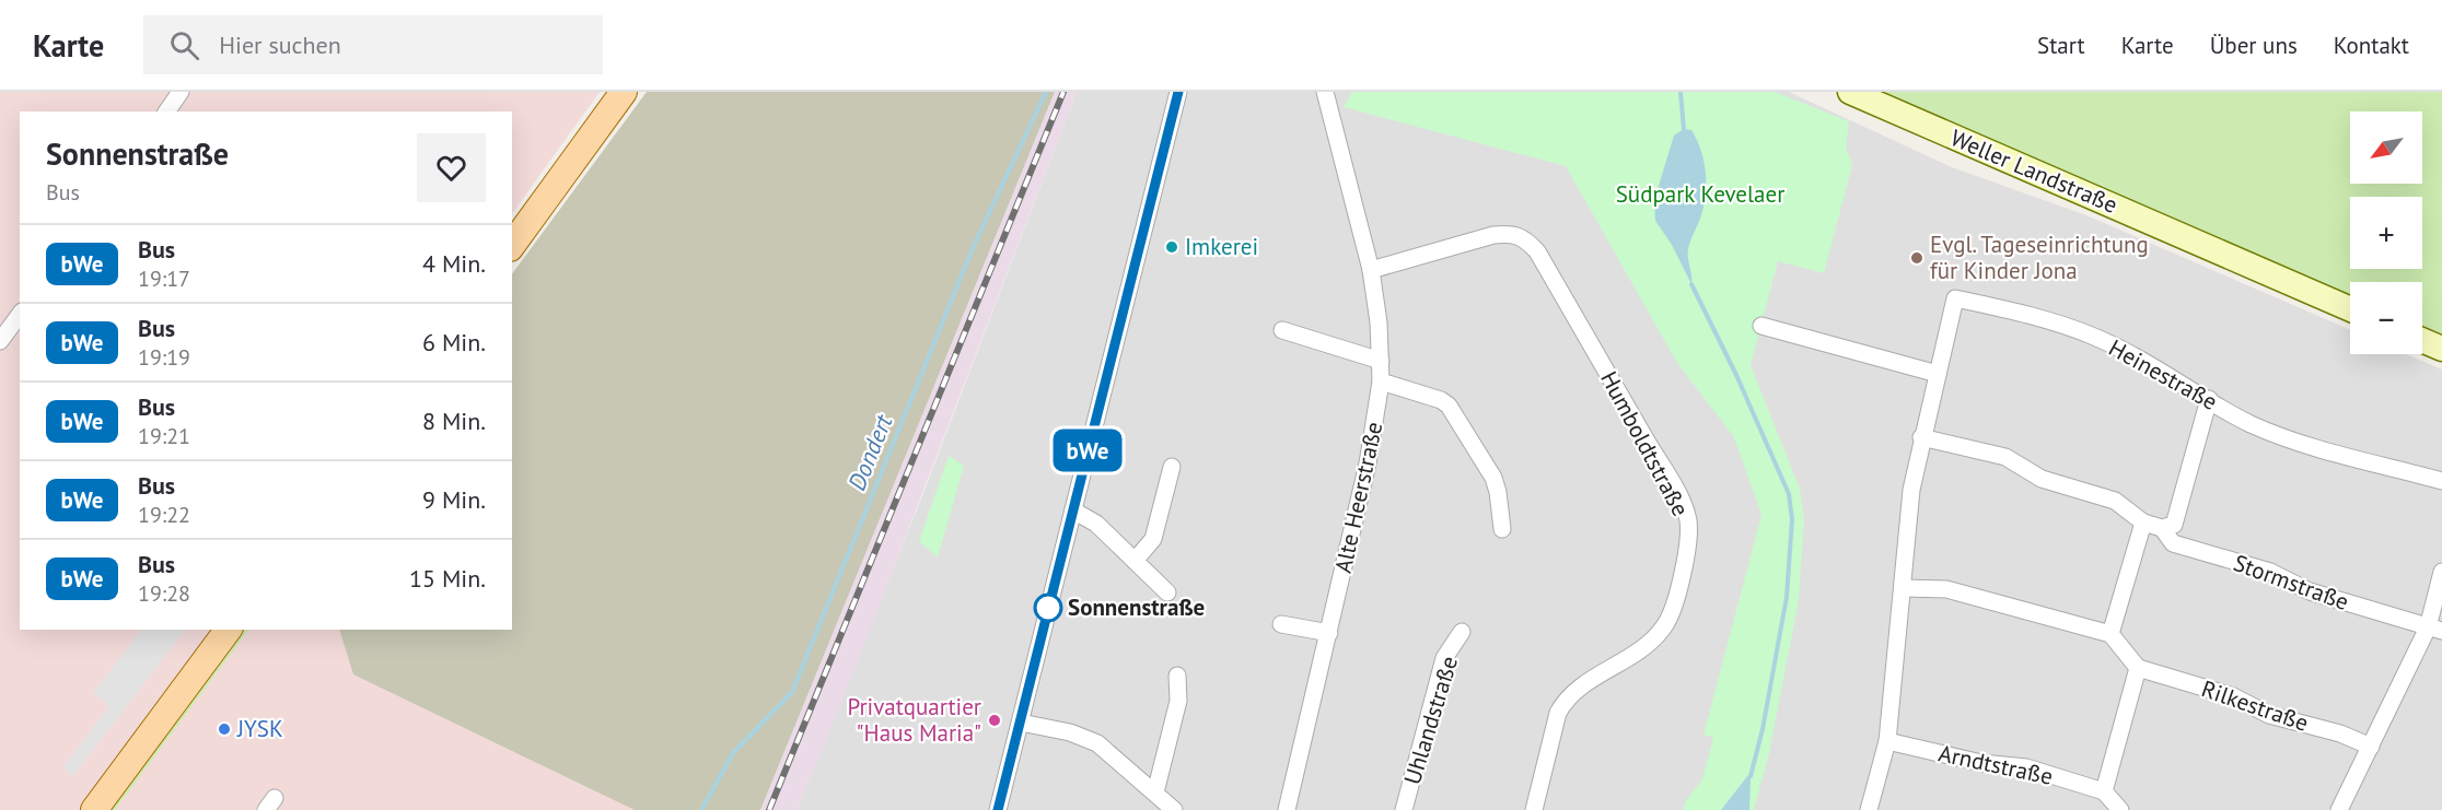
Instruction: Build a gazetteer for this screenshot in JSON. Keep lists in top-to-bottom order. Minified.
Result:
{"streets":{"main road":["Weller Landstraße"],"street":["Heinestraße","Humboldtstraße","Alte Heerstraße","Stormstraße","Rilkestraße","Uhlandstraße","Arndtstraße"]},"crossings":[["Heinestraße","Arndtstraße"],["Humboldtstraße","Alte Heerstraße"]],"water":["Dondert"],"parks":["Südpark Kevelaer"],"places":["Imkerei","Evgl. Tageseinrichtung für Kinder Jona","Sonnenstraße","Privatquartier \"Haus Maria\"","JYSK"],"lines":["bus line bWe"],"north":"bottom left","page":{"header":"Karte","search":"Hier suchen","nav":["Start","Karte","Über uns","Kontakt"],"on_map":"bWe","map_buttons":["+","−"],"heading":["Sonnenstraße","Bus"],"list":[{"mark":"bWe","name":"Bus","note":"19:17","value":"4 Min."},{"mark":"bWe","name":"Bus","note":"19:19","value":"6 Min."},{"mark":"bWe","name":"Bus","note":"19:21","value":"8 Min."},{"mark":"bWe","name":"Bus","note":"19:22","value":"9 Min."},{"mark":"bWe","name":"Bus","note":"19:28","value":"15 Min."}]}}
